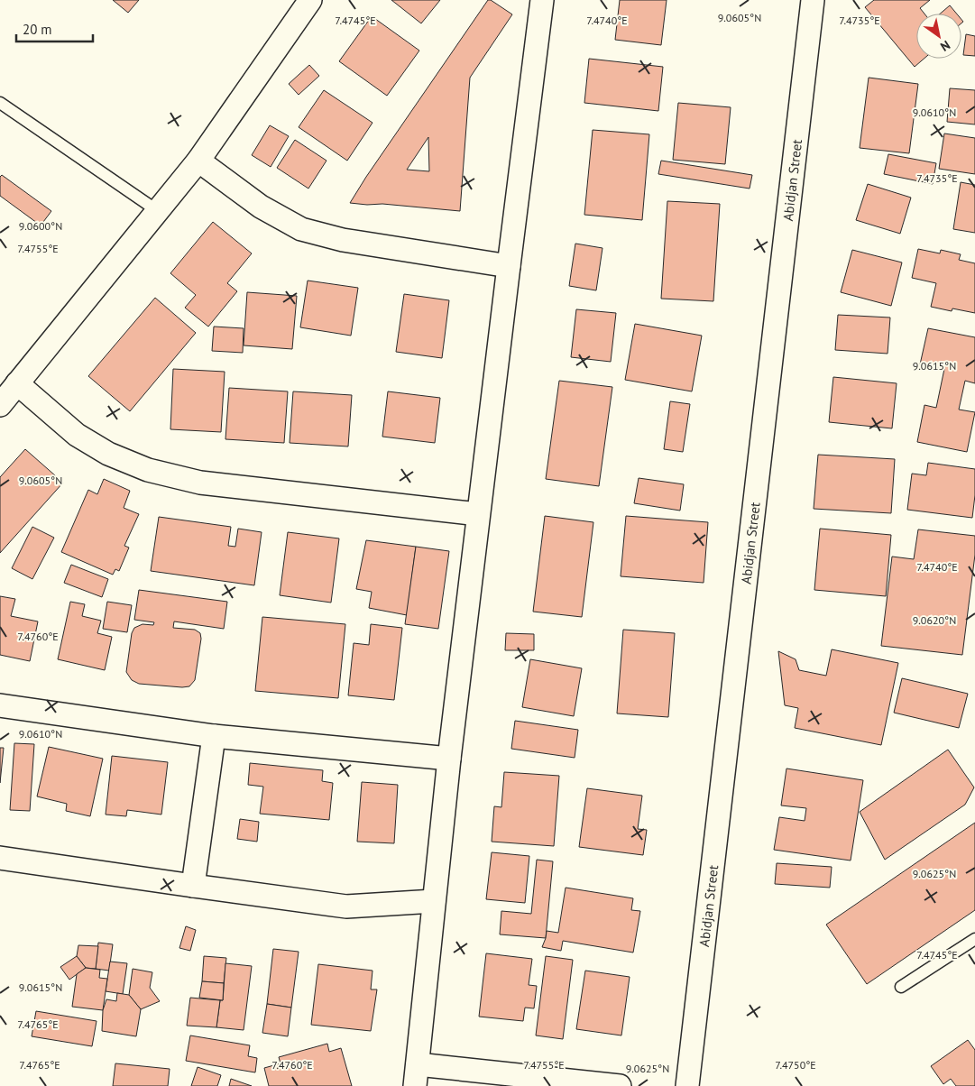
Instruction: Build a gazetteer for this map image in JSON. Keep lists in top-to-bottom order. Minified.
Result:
{"streets":{"street":["Abidjan Street"]},"scale_bar":"20 m","north":"bottom right","coordinates":["9.0605°N","7.4745°E","7.4740°E","7.4735°E","9.0610°N","9.0600°N","7.4755°E","9.0615°N","9.0620°N","7.4760°E","9.0625°N","7.4765°E","7.4750°E"]}
